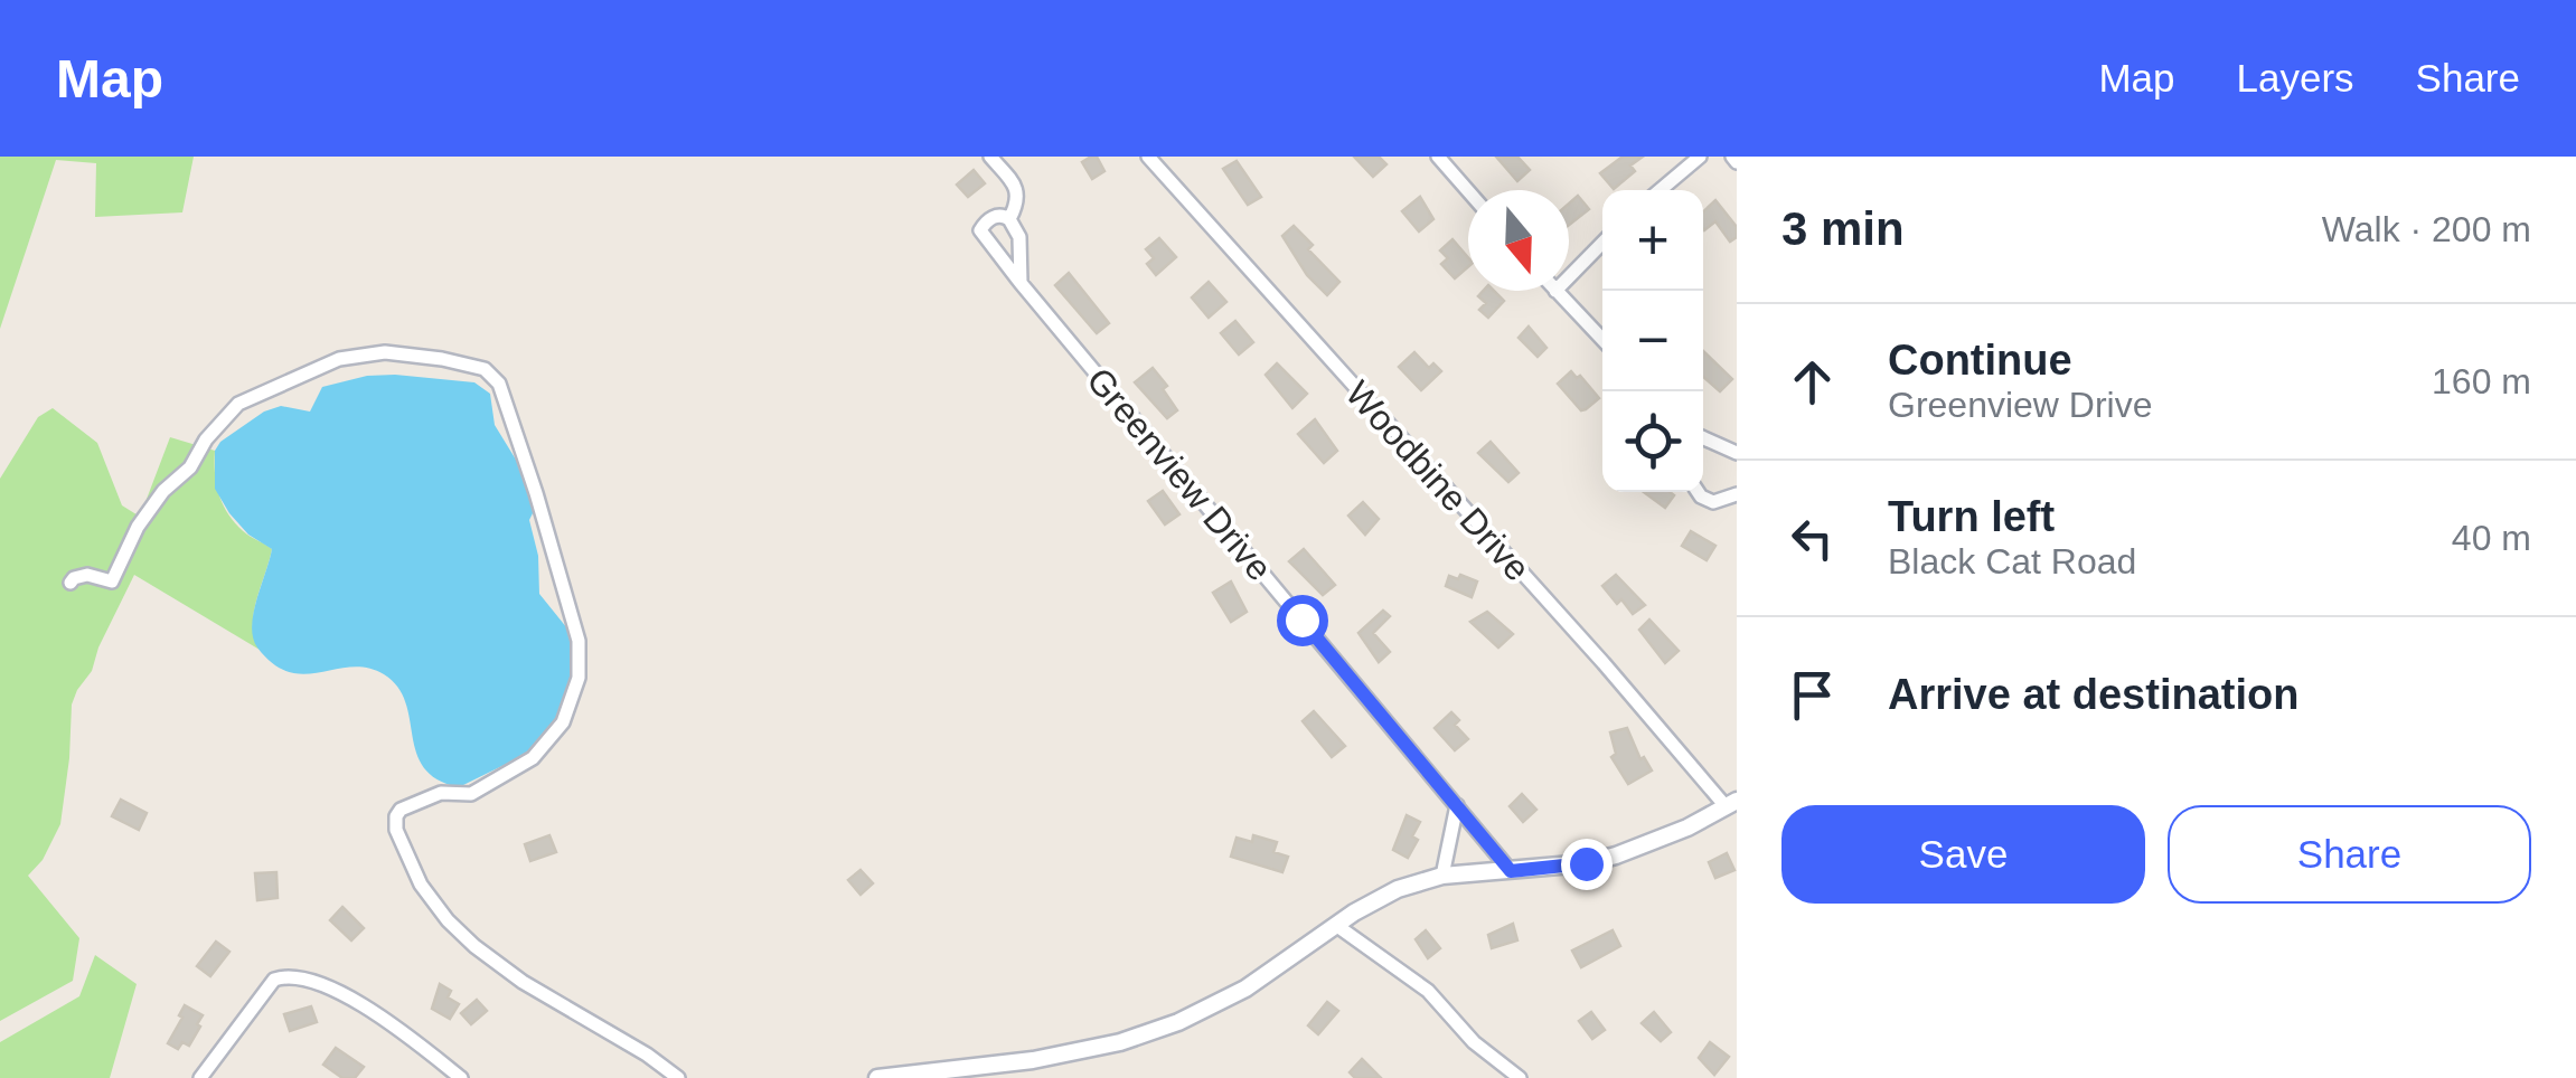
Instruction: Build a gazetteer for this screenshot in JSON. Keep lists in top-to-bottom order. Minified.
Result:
{"streets":{"street":["Greenview Drive","Woodbine Drive"]},"north":"bottom","page":{"header":"Map","nav":["Map","Layers","Share"],"heading":["3 min","Walk · 200 m"],"map_buttons":["+","−"],"list":[["Continue","Greenview Drive","160 m"],["Turn left","Black Cat Road","40 m"],"Arrive at destination"],"buttons":["Save","Share"]}}
